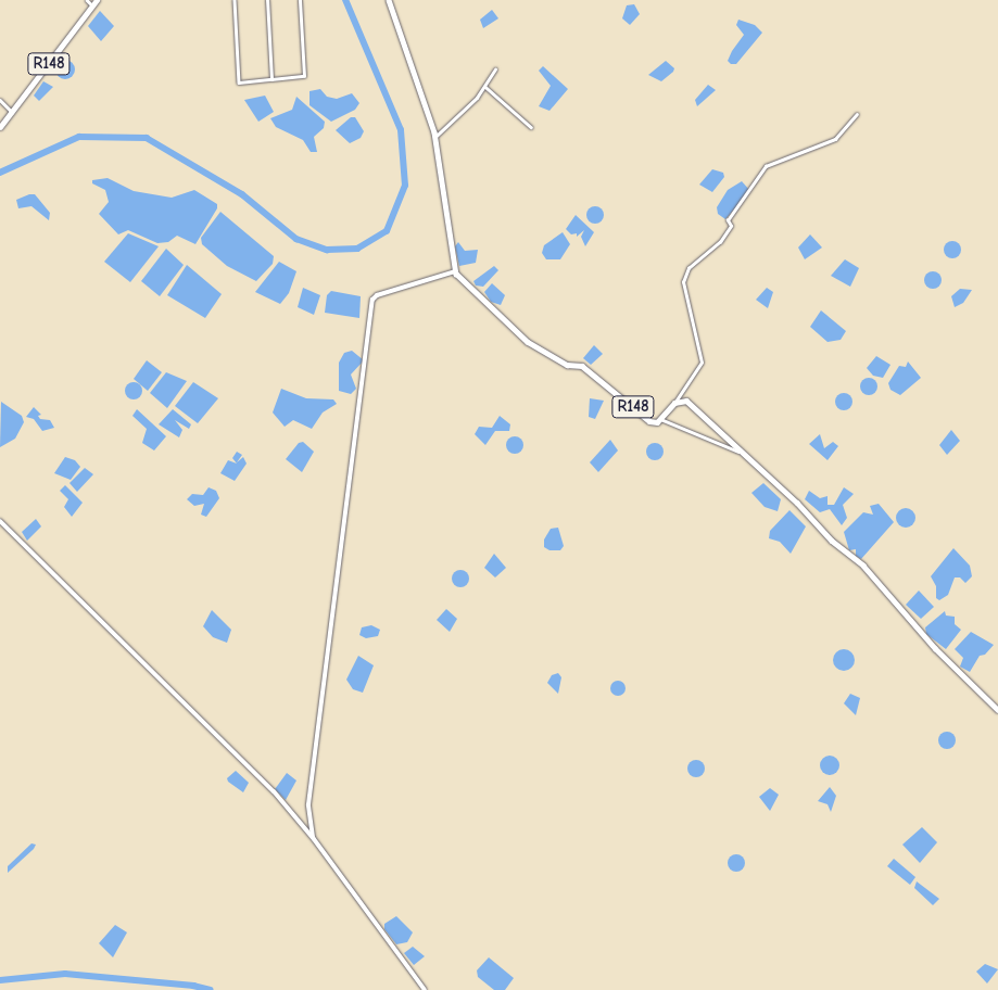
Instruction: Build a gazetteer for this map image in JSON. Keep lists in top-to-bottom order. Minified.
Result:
{"streets":{"main road":["R148"]}}
